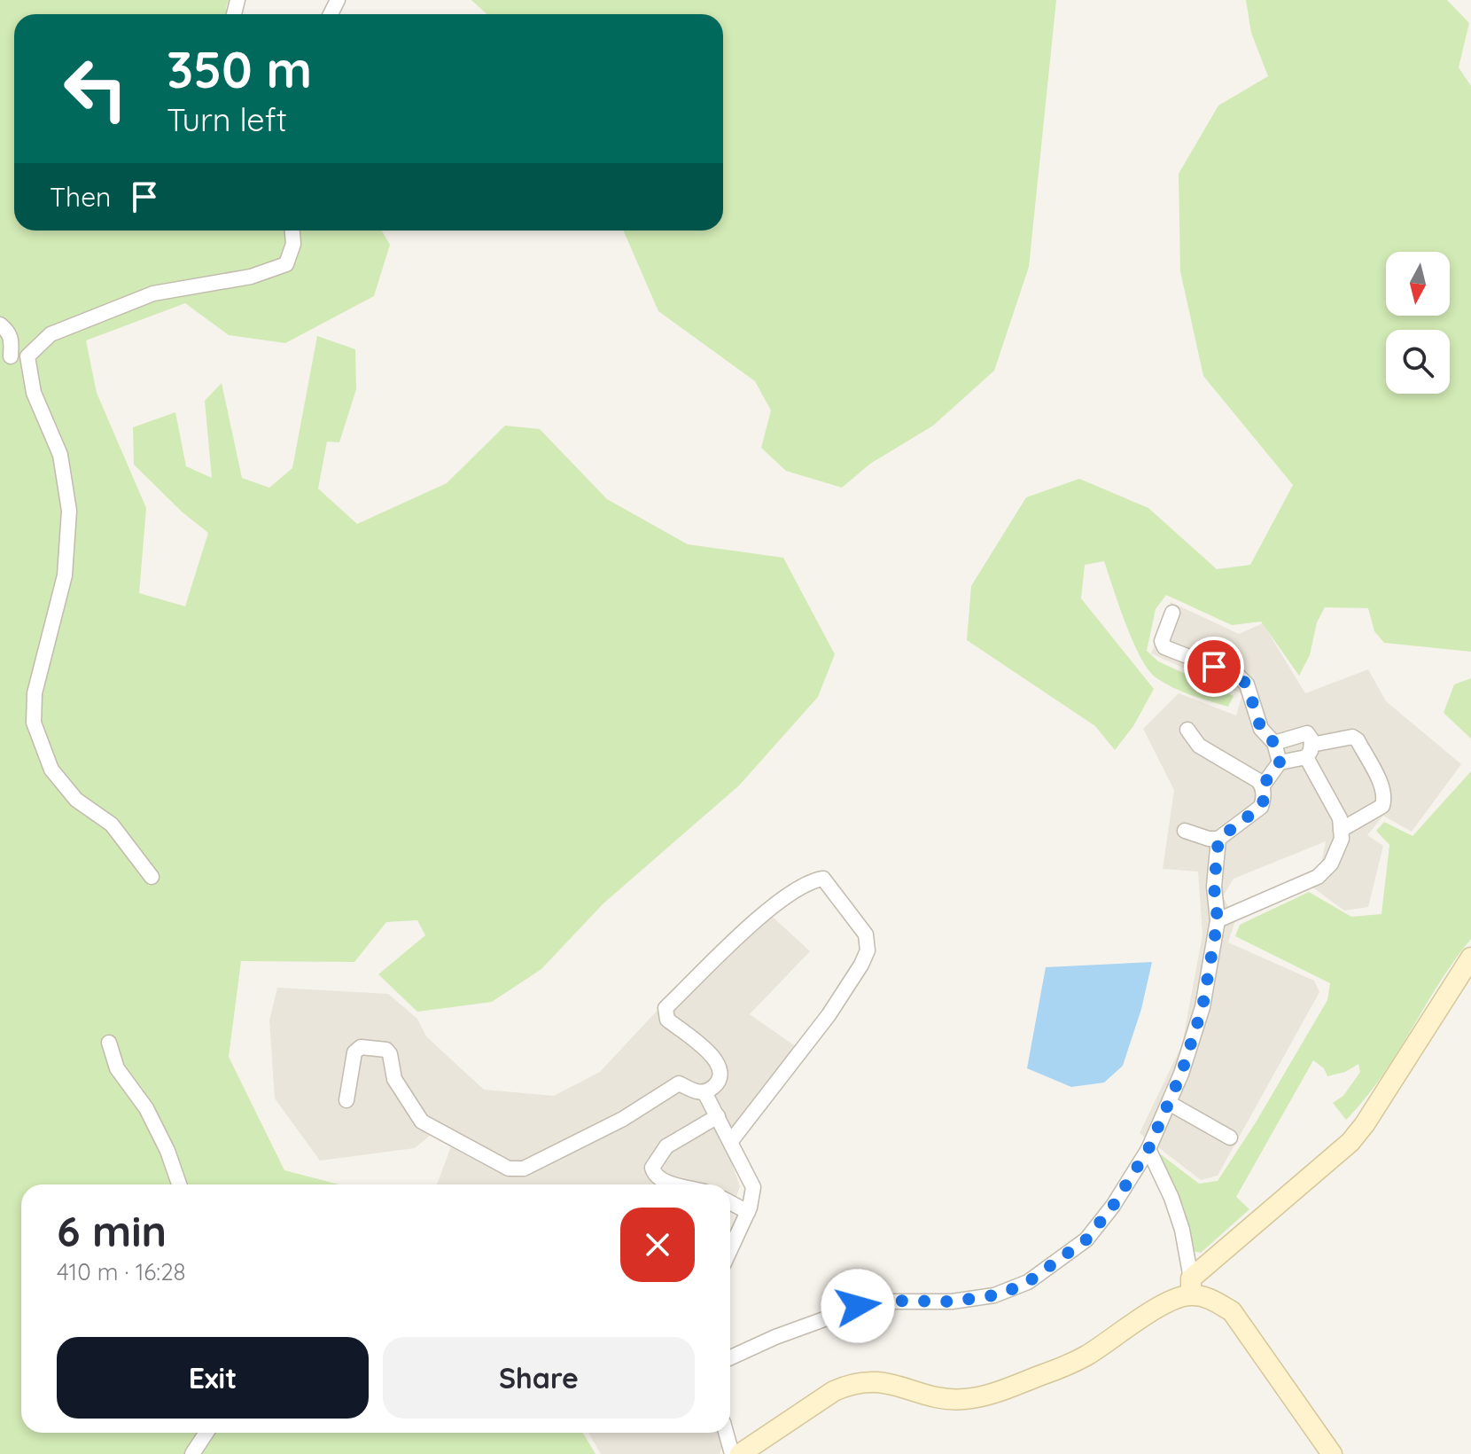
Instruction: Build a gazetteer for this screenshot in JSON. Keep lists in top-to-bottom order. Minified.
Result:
{"north":"bottom","page":{"turn":["350 m","Turn left"],"then":"Then","heading":["6 min","410 m · 16:28"],"buttons":["Exit","Share"]}}
